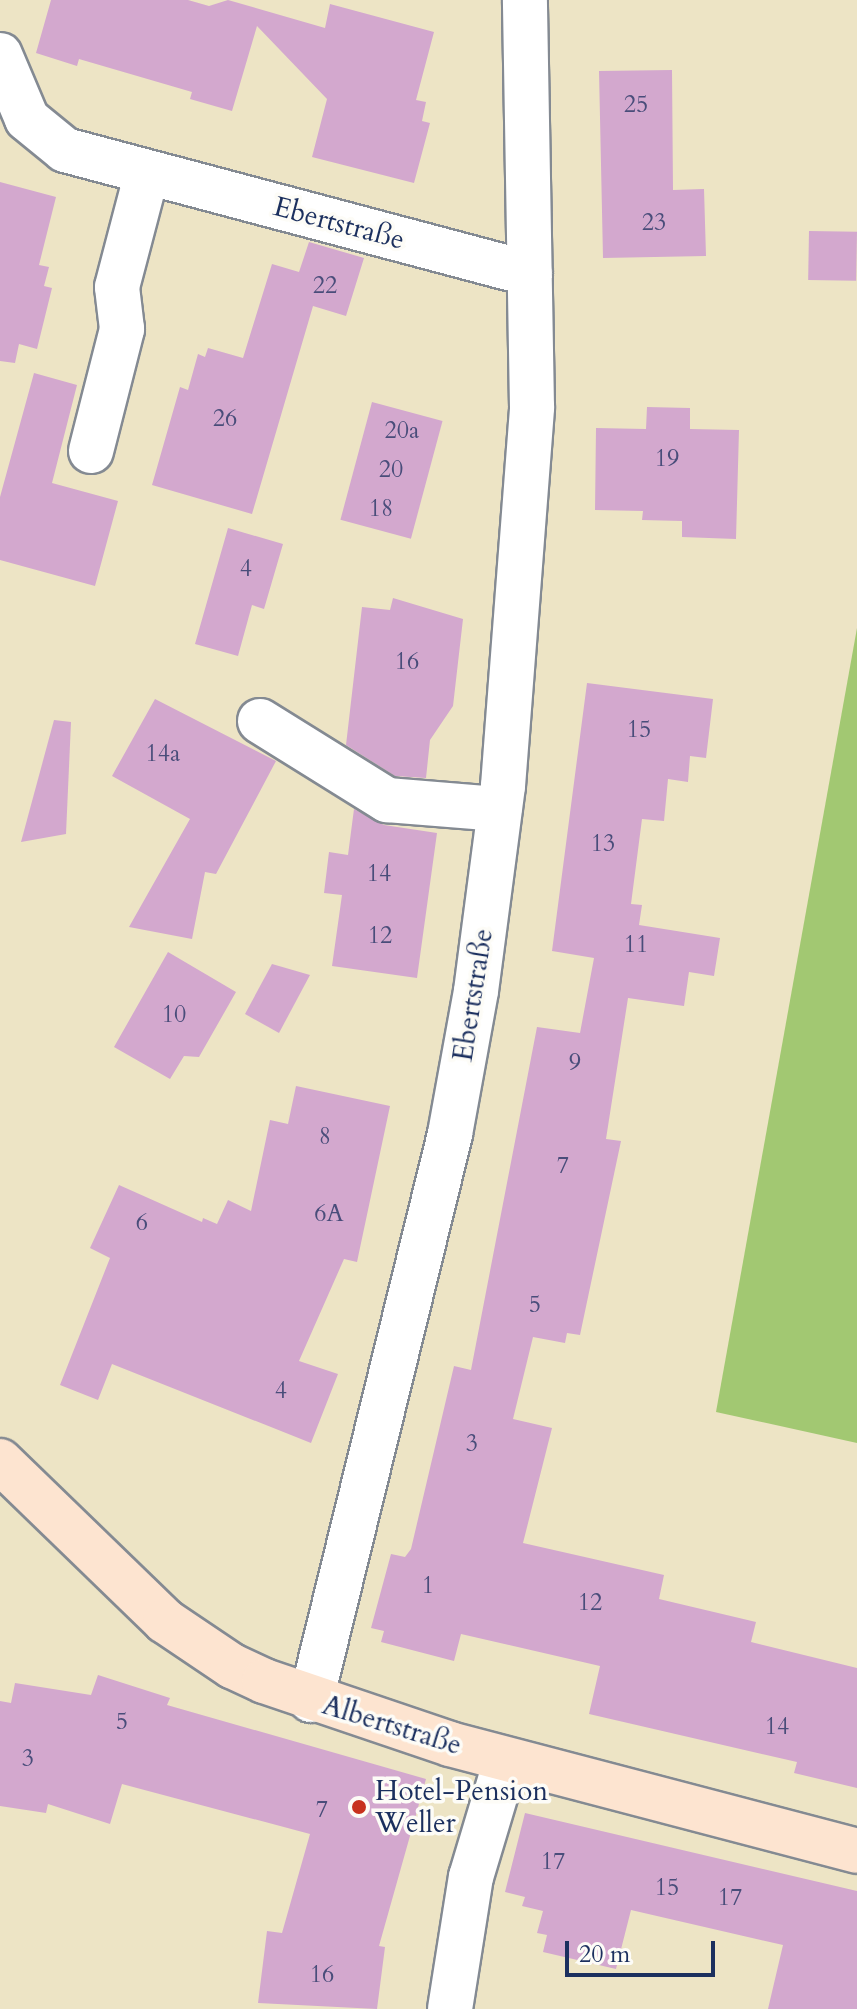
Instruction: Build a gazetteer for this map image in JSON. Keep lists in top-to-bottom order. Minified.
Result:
{"streets":{"street":["Ebertstraße","Albertstraße"]},"crossings":[["Ebertstraße","Albertstraße"]],"places":["Hotel-Pension Weller"],"house_numbers":["25","23","22","26","20a","19","20","18","4","16","15","14a","13","14","12","11","10","9","8","7","6A","6","5","4","3","1","12","5","14","3","7","17","15","17","16"],"scale_bar":"20 m"}
